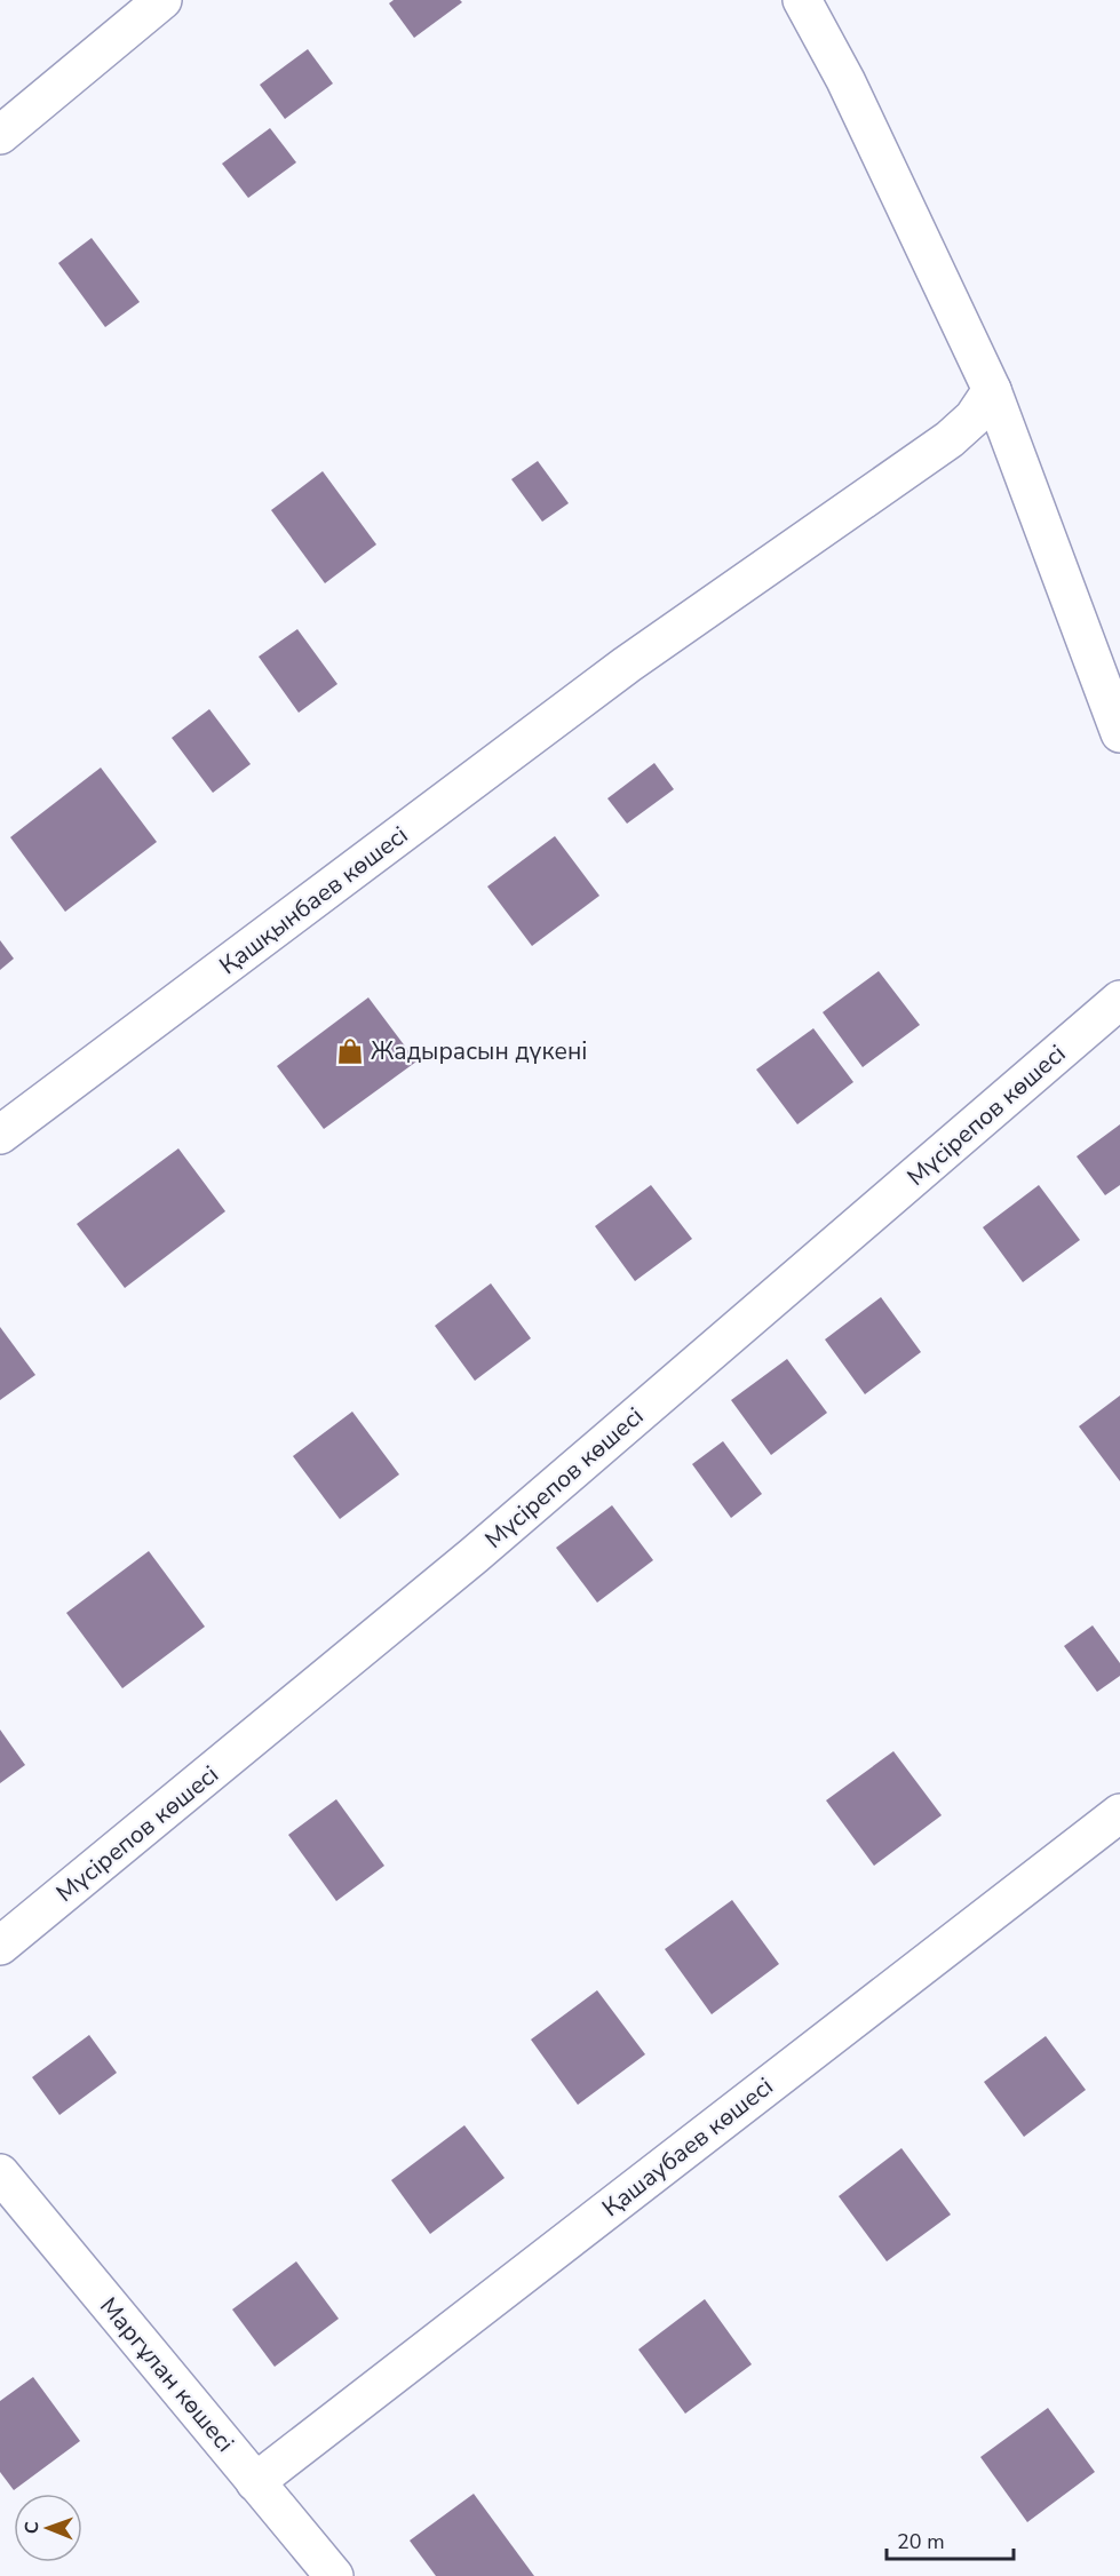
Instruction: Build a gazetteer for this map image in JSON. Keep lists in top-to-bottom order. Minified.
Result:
{"streets":{"street":["Қашқынбаев көшесі","Мүсірепов көшесі","Қашаубаев көшесі","Маргұлан көшесі"]},"crossings":[["Қашаубаев көшесі","Маргұлан көшесі"]],"places":{"shop":["Жадырасын дүкені"]},"scale_bar":"20 m","north":"left"}
